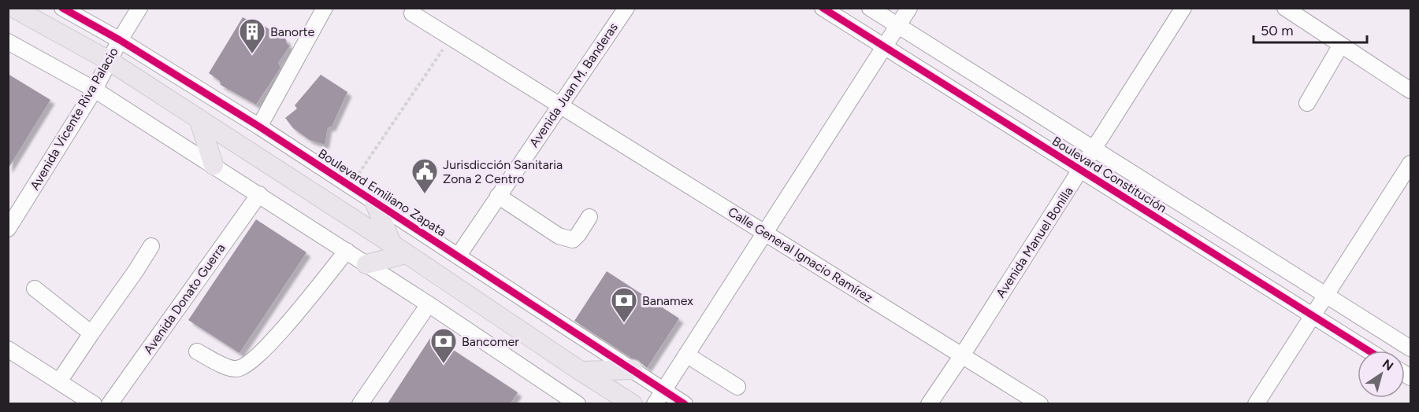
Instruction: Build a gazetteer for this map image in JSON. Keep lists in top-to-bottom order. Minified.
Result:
{"streets":{"street":["Avenida Juan M. Banderas","Avenida Vicente Riva Palacio","Boulevard Constitución","Boulevard Emiliano Zapata","Avenida Manuel Bonilla","Calle General Ignacio Ramírez","Avenida Donato Guerra"]},"crossings":[["Avenida Juan M. Banderas","Boulevard Emiliano Zapata"],["Avenida Juan M. Banderas","Calle General Ignacio Ramírez"],["Avenida Vicente Riva Palacio","Boulevard Emiliano Zapata"],["Boulevard Constitución","Avenida Manuel Bonilla"],["Avenida Manuel Bonilla","Calle General Ignacio Ramírez"]],"places":{"building":["Banorte"],"public building":["Jurisdicción Sanitaria Zona 2 Centro"],"bank":["Banamex","Bancomer"]},"scale_bar":"50 m","north":"top right"}
